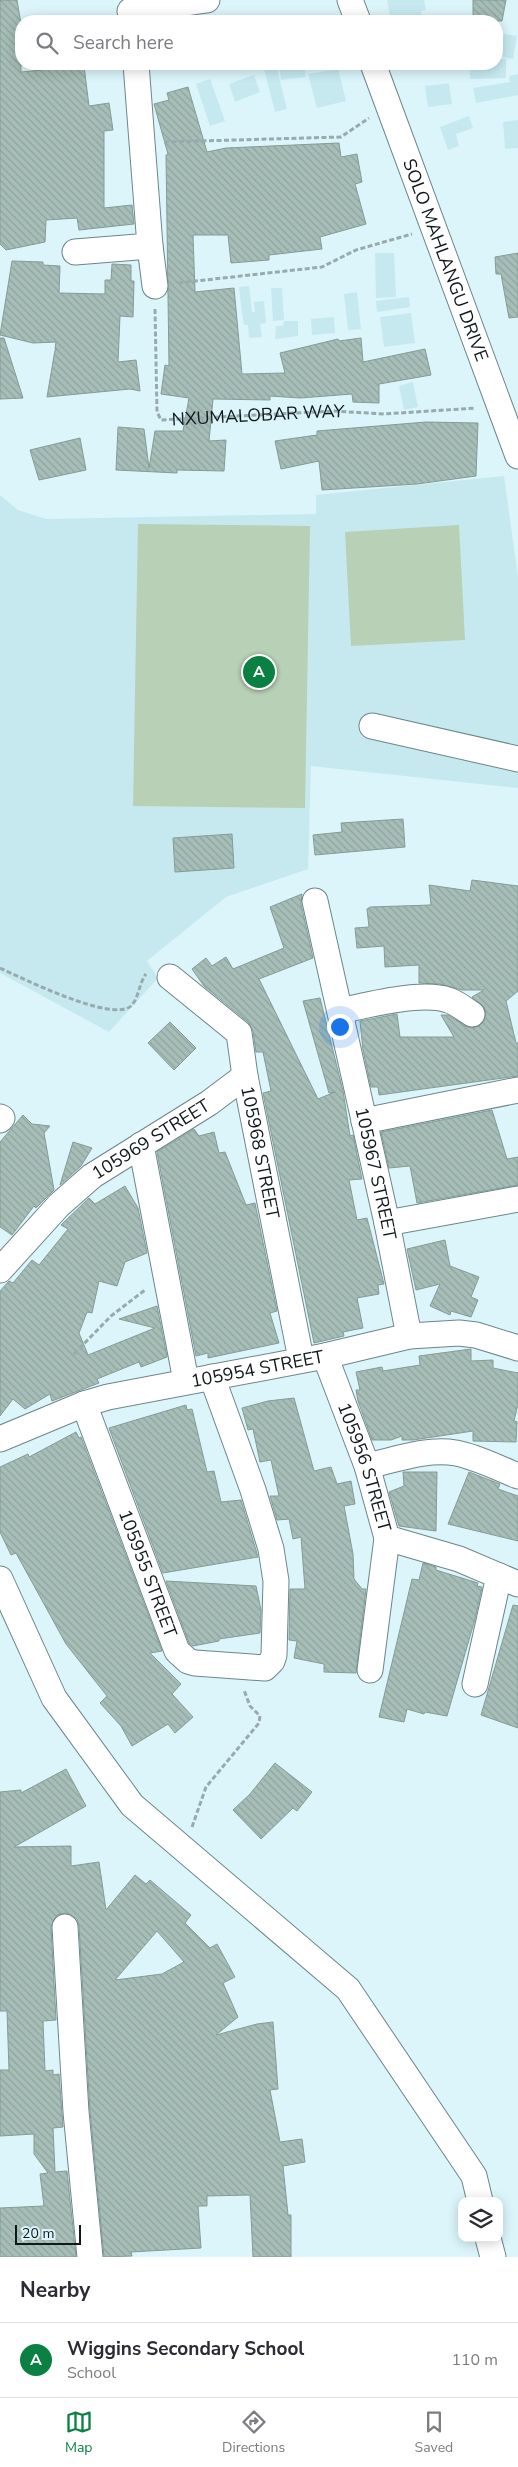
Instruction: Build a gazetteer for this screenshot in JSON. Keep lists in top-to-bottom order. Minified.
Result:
{"streets":{"street":["SOLO MAHLANGU DRIVE","105969 STREET","105968 STREET","105967 STREET","105954 STREET","105956 STREET","105955 STREET"],"path":["NXUMALOBAR WAY"]},"crossings":[["SOLO MAHLANGU DRIVE","NXUMALOBAR WAY"],["105969 STREET","105968 STREET"],["105968 STREET","105954 STREET"],["105967 STREET","105954 STREET"],["105954 STREET","105956 STREET"],["105954 STREET","105955 STREET"]],"scale_bar":"20 m","page":{"search":"Search here","pins":"A","scale":"20 m","heading":"Nearby","list":[{"mark":"A","name":"Wiggins Secondary School","note":"School","value":"110 m"}],"nav":["Map","Directions","Saved"]}}
